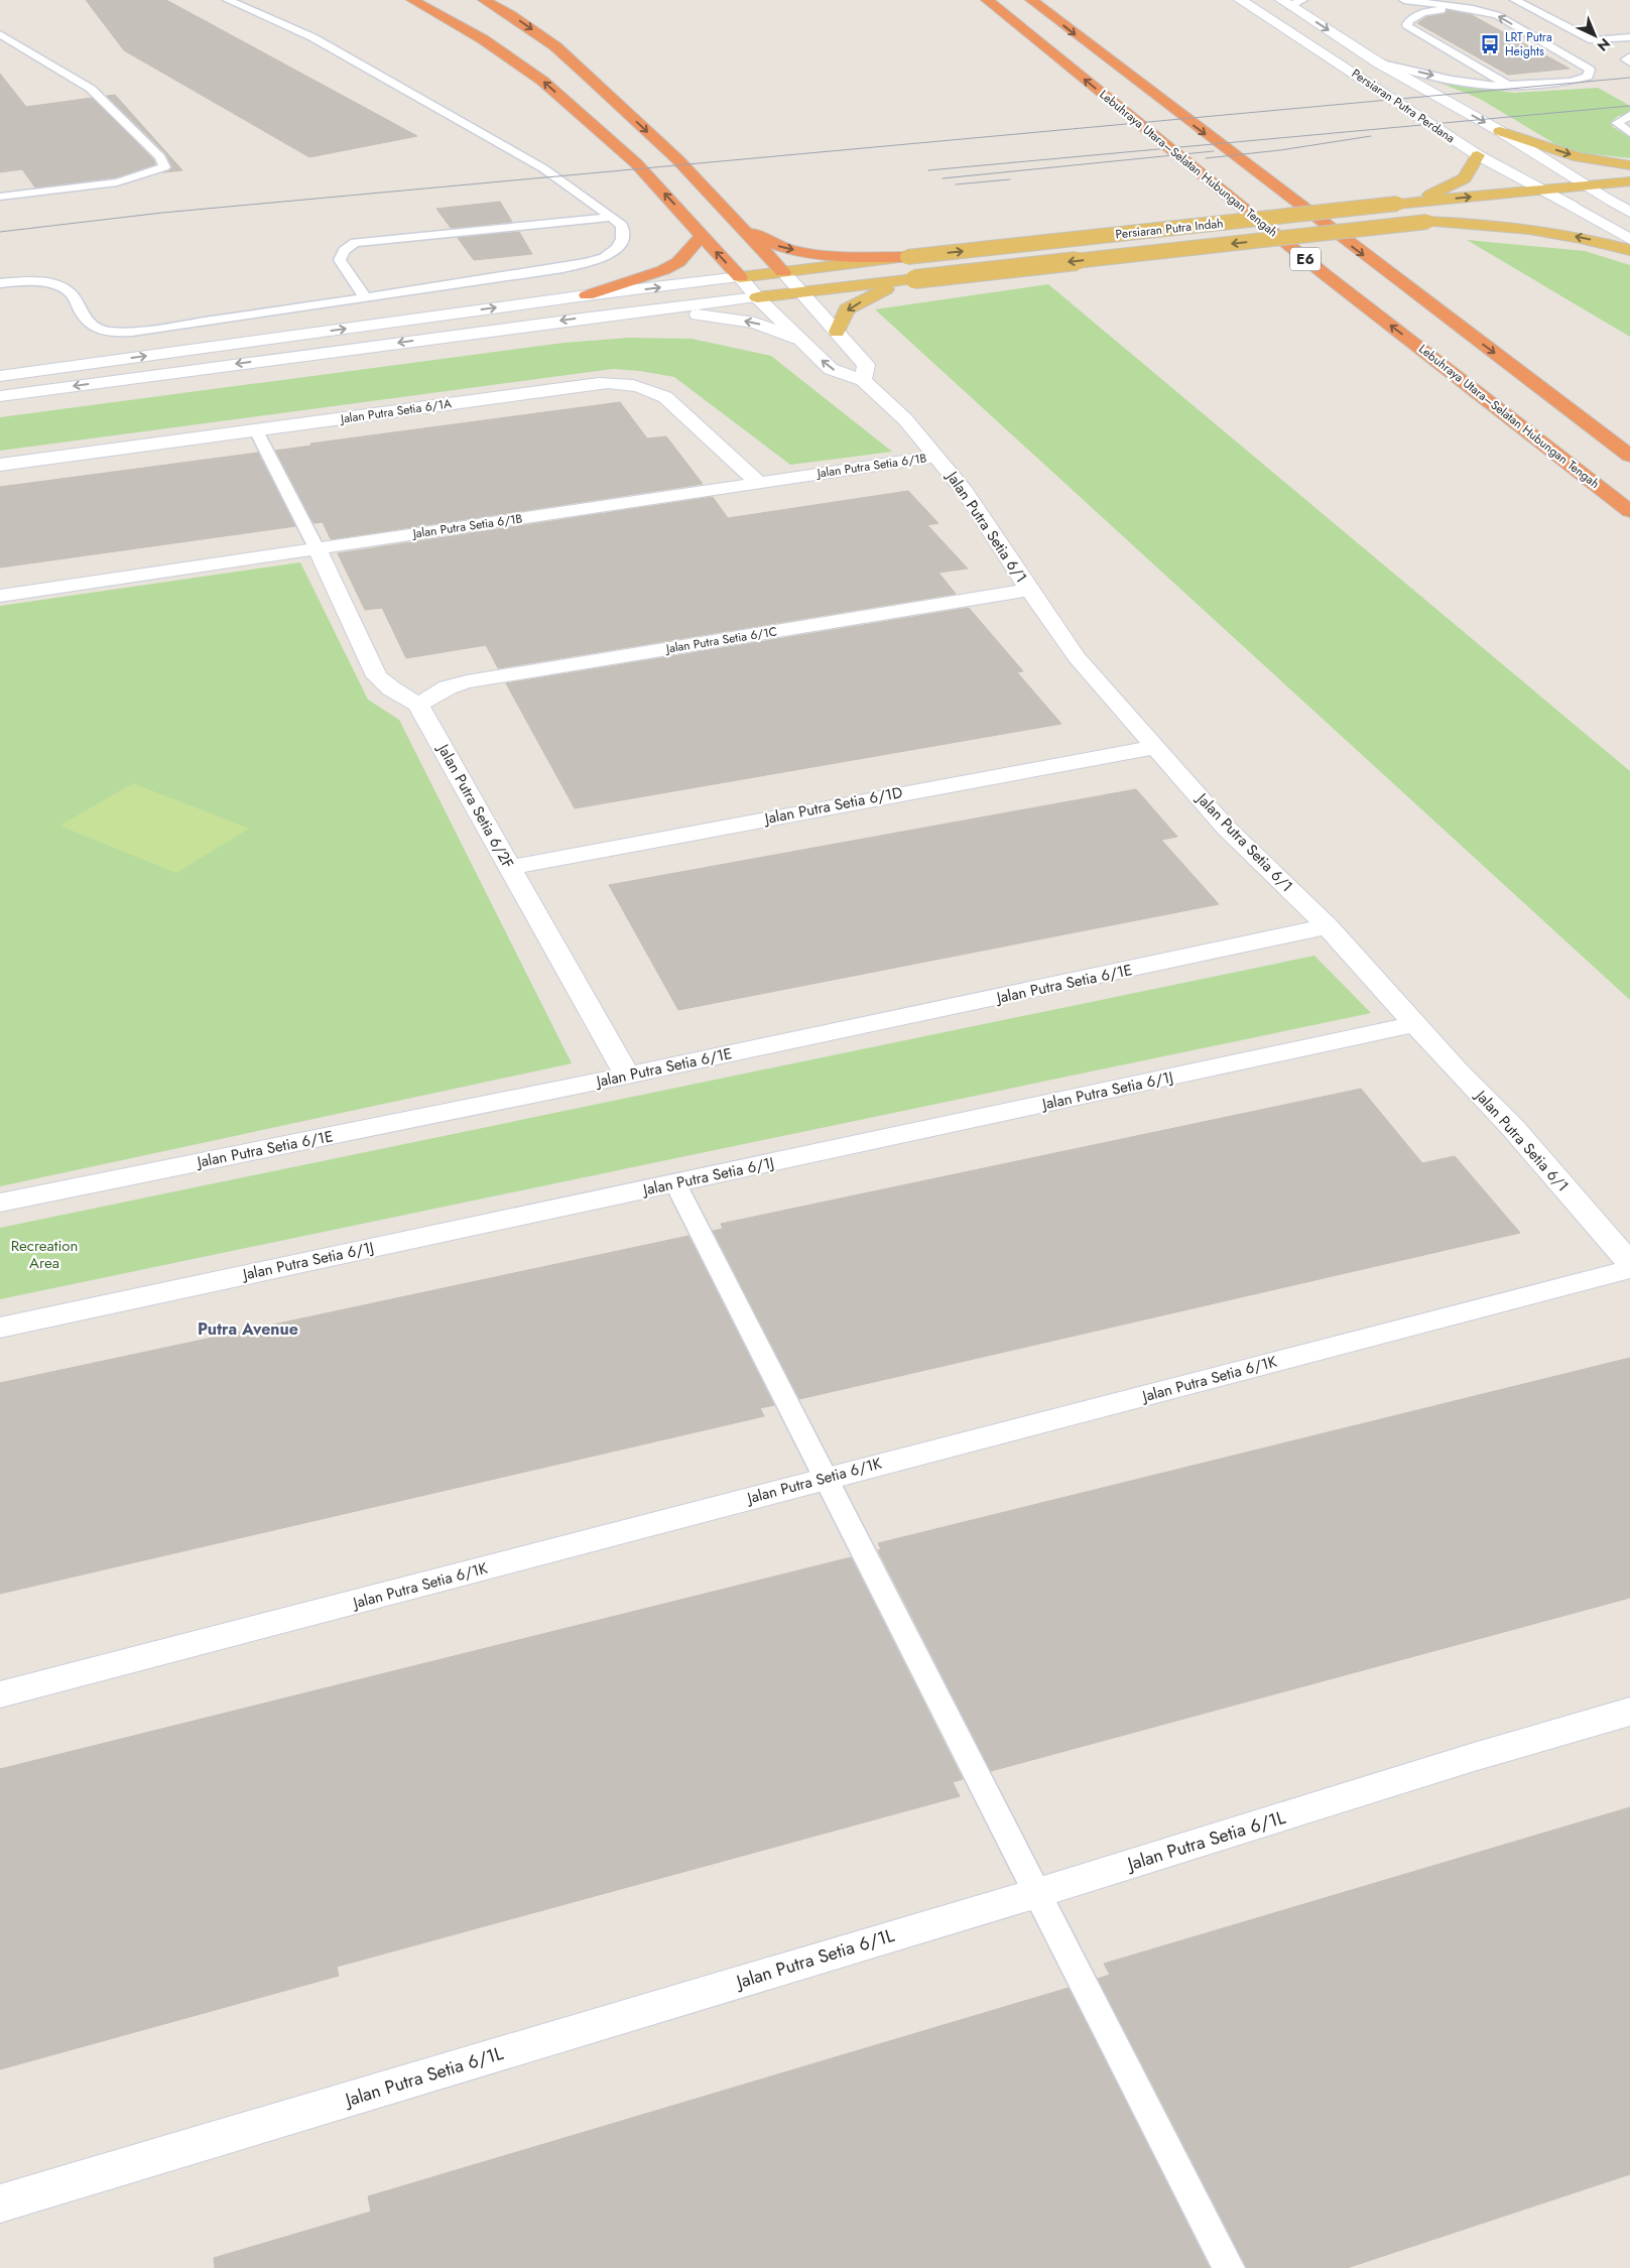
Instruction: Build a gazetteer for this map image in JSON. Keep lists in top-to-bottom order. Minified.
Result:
{"streets":{"highway":["Lebuhraya Utara–Selatan Hubungan Tengah","E6"],"main road":["Persiaran Putra Indah"],"street":["Persiaran Putra Perdana","Jalan Putra Setia 6/1A","Jalan Putra Setia 6/1B","Jalan Putra Setia 6/1","Jalan Putra Setia 6/1C","Jalan Putra Setia 6/1D","Jalan Putra Setia 6/2F","Jalan Putra Setia 6/1E","Jalan Putra Setia 6/1J","Jalan Putra Setia 6/1K","Jalan Putra Setia 6/1L"]},"crossings":[["Persiaran Putra Perdana","Persiaran Putra Indah"],["Jalan Putra Setia 6/1A","Jalan Putra Setia 6/1B"],["Jalan Putra Setia 6/1B","Jalan Putra Setia 6/1"],["Jalan Putra Setia 6/1B","Jalan Putra Setia 6/2F"],["Jalan Putra Setia 6/1","Jalan Putra Setia 6/1C"],["Jalan Putra Setia 6/1","Jalan Putra Setia 6/1D"],["Jalan Putra Setia 6/1","Jalan Putra Setia 6/1E"],["Jalan Putra Setia 6/1","Jalan Putra Setia 6/1J"],["Jalan Putra Setia 6/1C","Jalan Putra Setia 6/2F"],["Jalan Putra Setia 6/1D","Jalan Putra Setia 6/2F"],["Jalan Putra Setia 6/2F","Jalan Putra Setia 6/1E"]],"districts":["Putra Avenue"],"parks":["Recreation Area"],"places":{"bus stop":["LRT Putra Heights"]},"north":"bottom right"}
